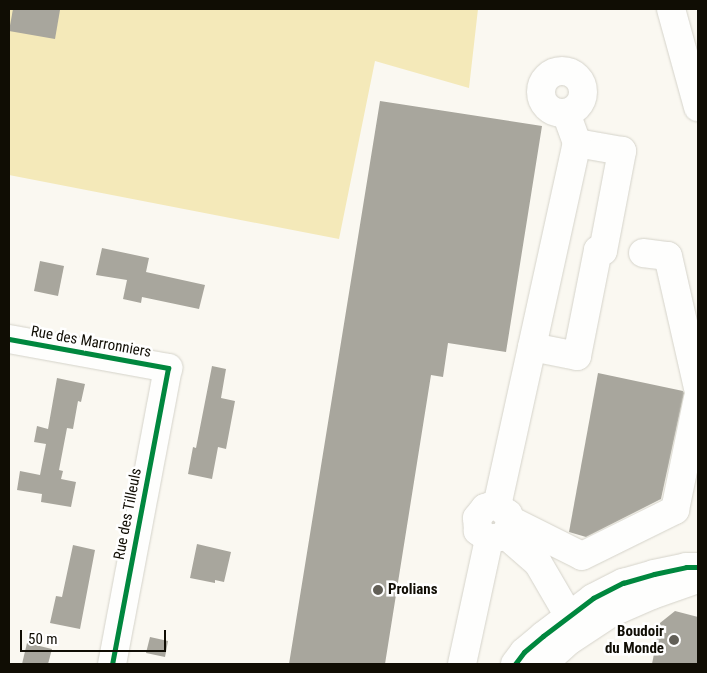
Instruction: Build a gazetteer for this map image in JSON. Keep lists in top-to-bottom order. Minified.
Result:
{"streets":{"main road":["Rue des Marronniers","Rue des Tilleuls"]},"crossings":[["Rue des Marronniers","Rue des Tilleuls"]],"places":["Prolians","Boudoir du Monde"],"scale_bar":"50 m"}
